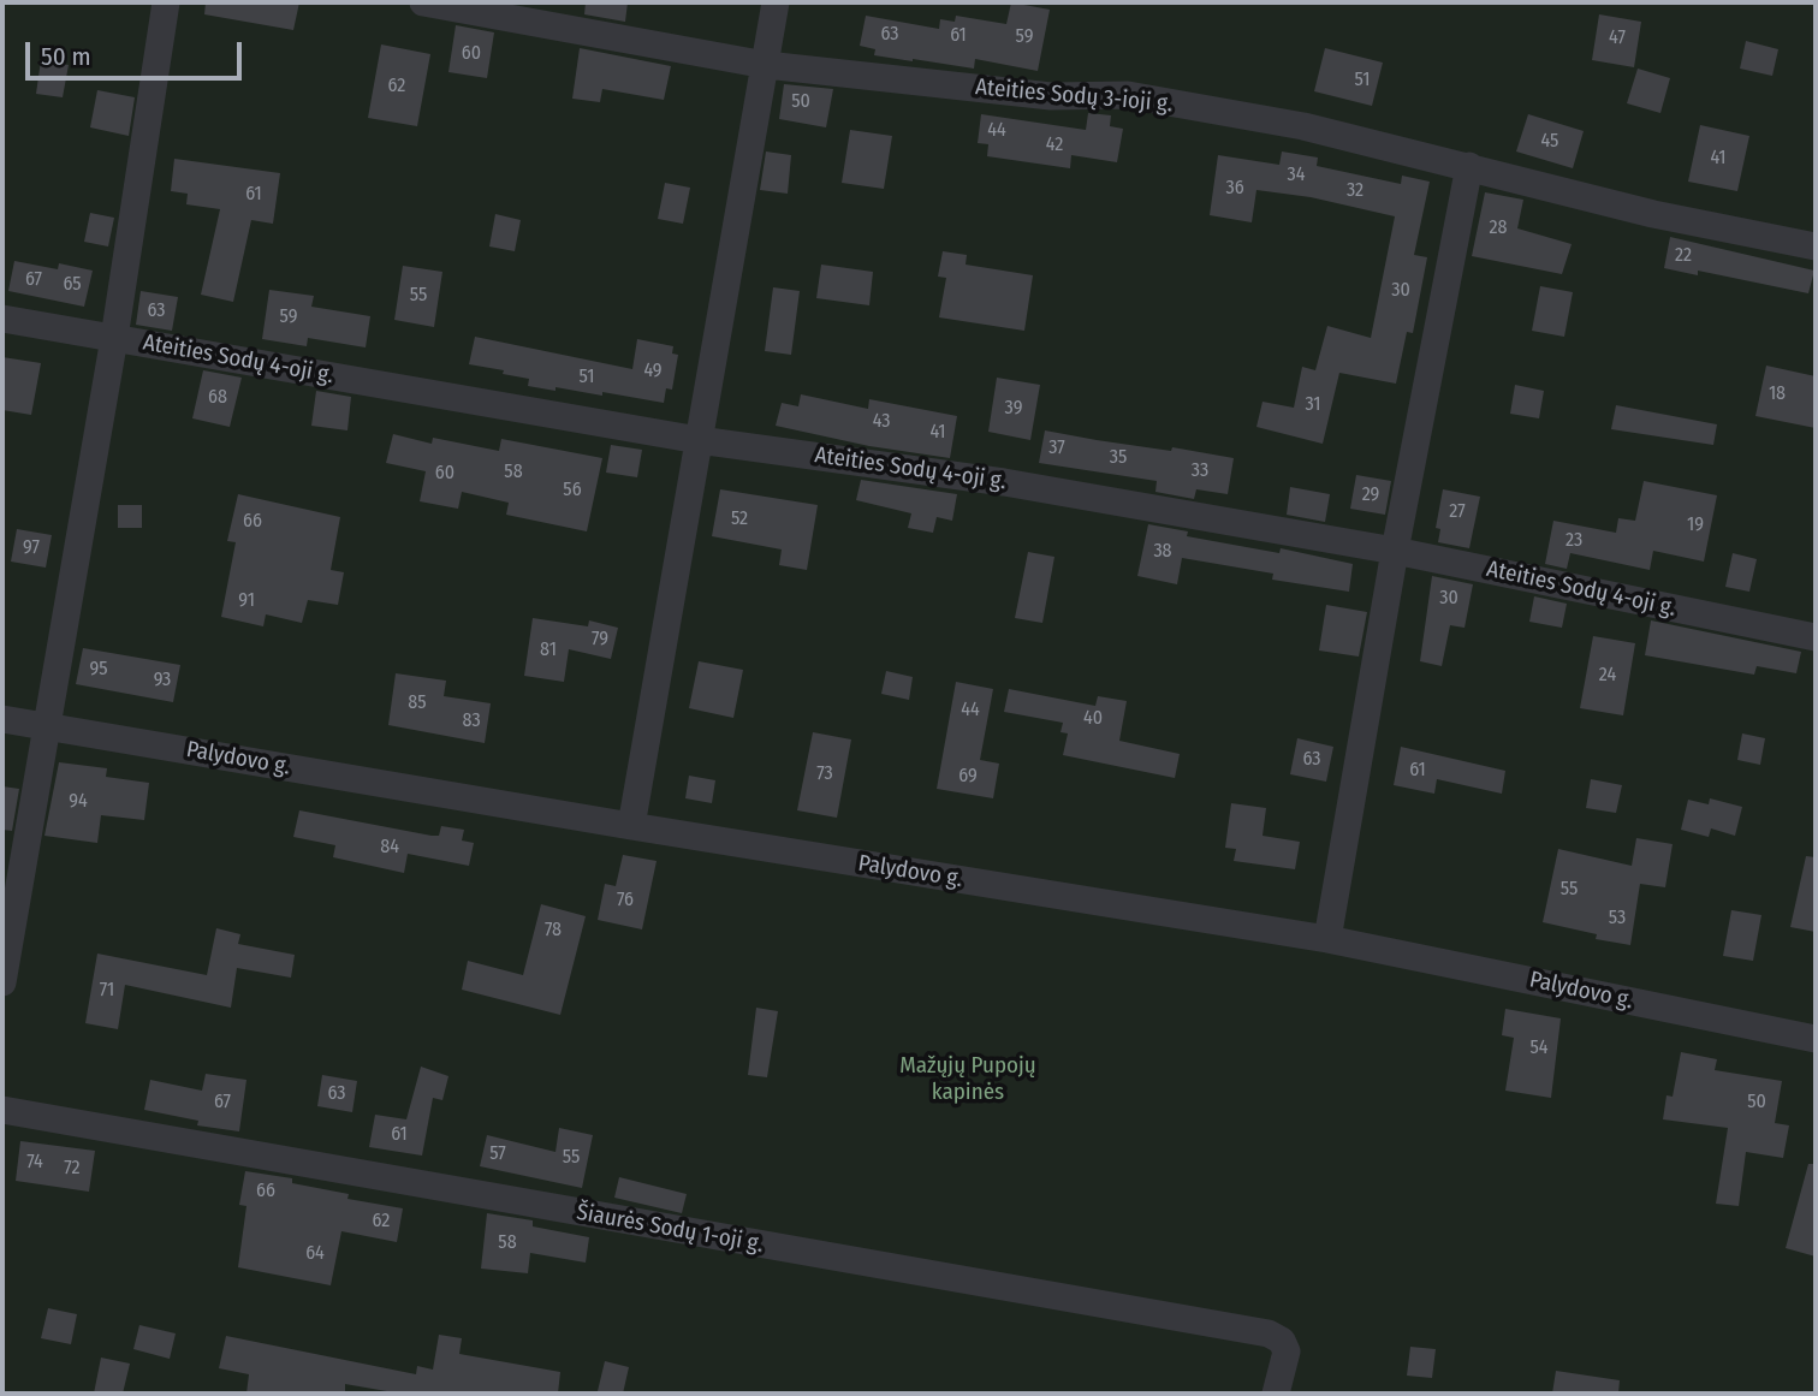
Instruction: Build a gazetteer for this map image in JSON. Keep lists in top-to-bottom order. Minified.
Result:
{"streets":{"street":["Ateities Sodų 3-ioji g.","Ateities Sodų 4-oji g.","Palydovo g.","Šiaurės Sodų 1-oji g."]},"parks":["Mažųjų Pupojų kapinės"],"house_numbers":["63","61","59","47","60","51","62","50","44","45","42","41","34","36","32","61","28","22","67","65","30","55","63","59","49","51","18","68","31","39","43","41","37","35","33","58","60","56","29","27","52","66","19","23","97","38","30","91","79","81","95","24","93","85","44","40","83","63","61","73","69","94","84","55","76","53","78","71","54","63","67","50","61","57","55","74","72","66","62","58","64"],"scale_bar":"50 m"}
